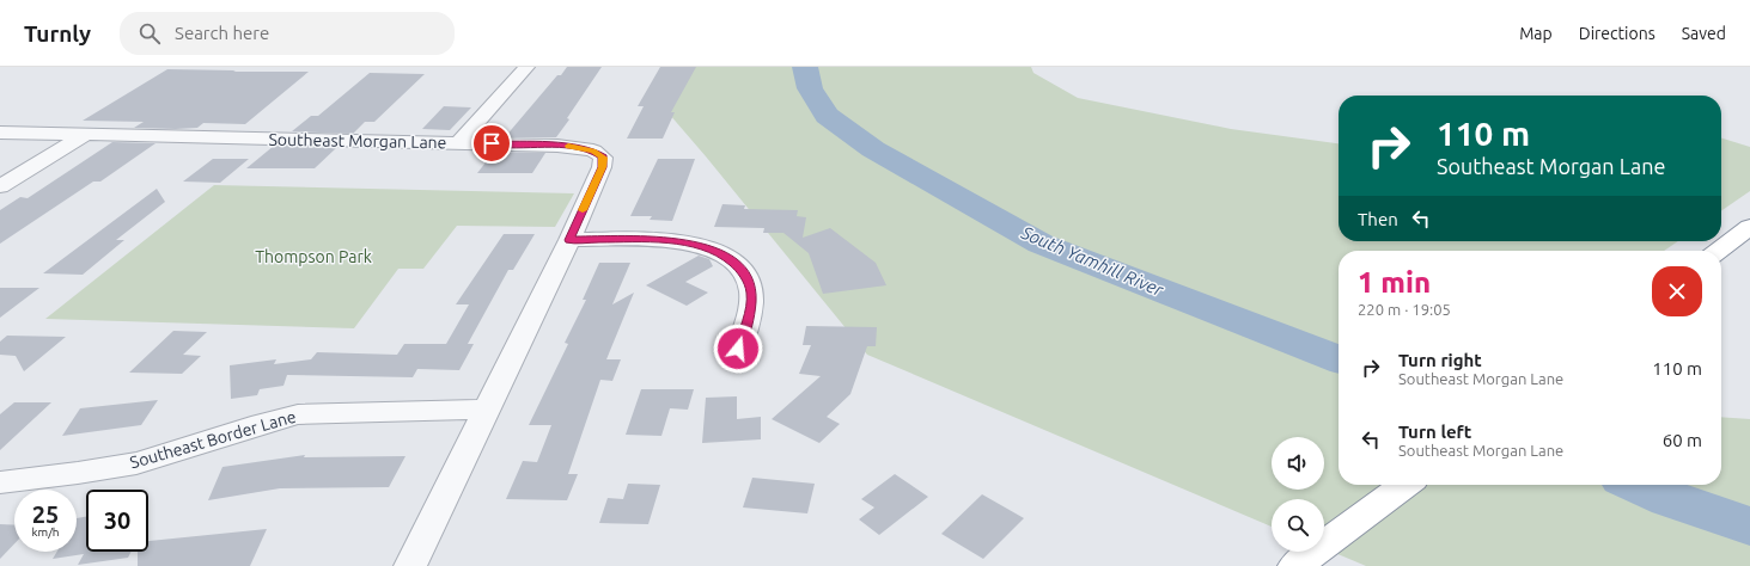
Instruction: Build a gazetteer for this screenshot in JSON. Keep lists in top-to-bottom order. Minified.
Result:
{"streets":{"street":["Southeast Morgan Lane","Southeast Border Lane"]},"crossings":[["Southeast Morgan Lane","Southeast Border Lane"]],"water":["South Yamhill River"],"parks":["Thompson Park"],"page":{"header":"Turnly","search":"Search here","nav":["Map","Directions","Saved"],"turn":["110 m","Southeast Morgan Lane"],"then":"Then","heading":["1 min","220 m · 19:05"],"list":[{"name":"Turn right","note":"Southeast Morgan Lane","value":"110 m"},{"name":"Turn left","note":"Southeast Morgan Lane","value":"60 m"}],"speed":"25 km/h","limit":"30"}}
